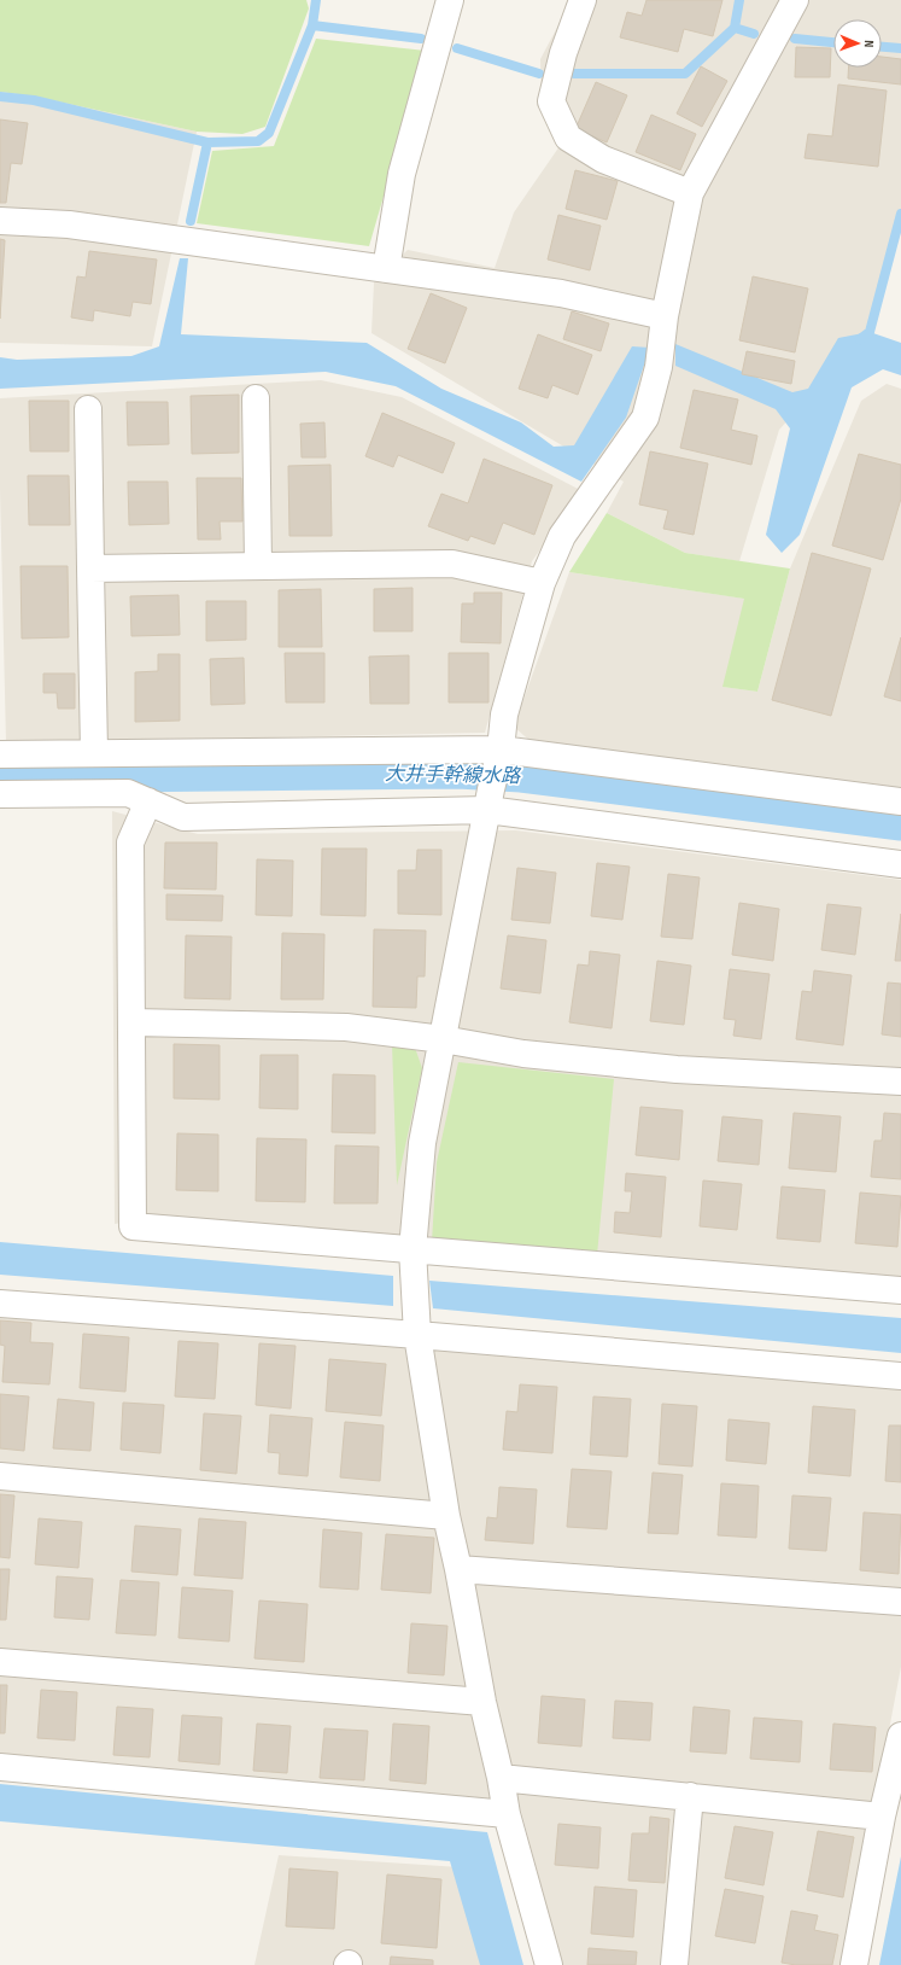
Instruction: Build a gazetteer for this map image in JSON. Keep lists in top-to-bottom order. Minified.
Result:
{"water":["大井手幹線水路"],"north":"right"}
